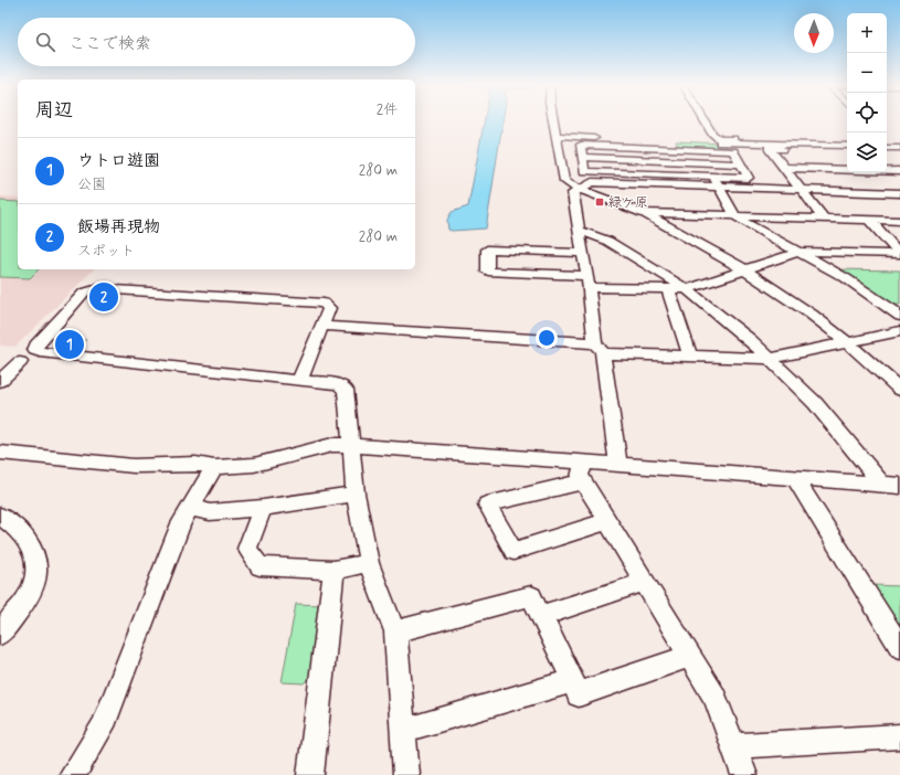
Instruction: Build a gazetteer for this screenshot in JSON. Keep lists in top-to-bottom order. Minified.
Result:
{"places":{"transit":["緑ケ原"]},"north":"bottom","page":{"map_buttons":["+","−"],"search":"ここで検索","heading":["周辺","2件"],"list":[{"mark":"1","name":"ウトロ遊園","note":"公園","value":"280 m"},{"mark":"2","name":"飯場再現物","note":"スポット","value":"280 m"}],"pins":["2","1"]}}
